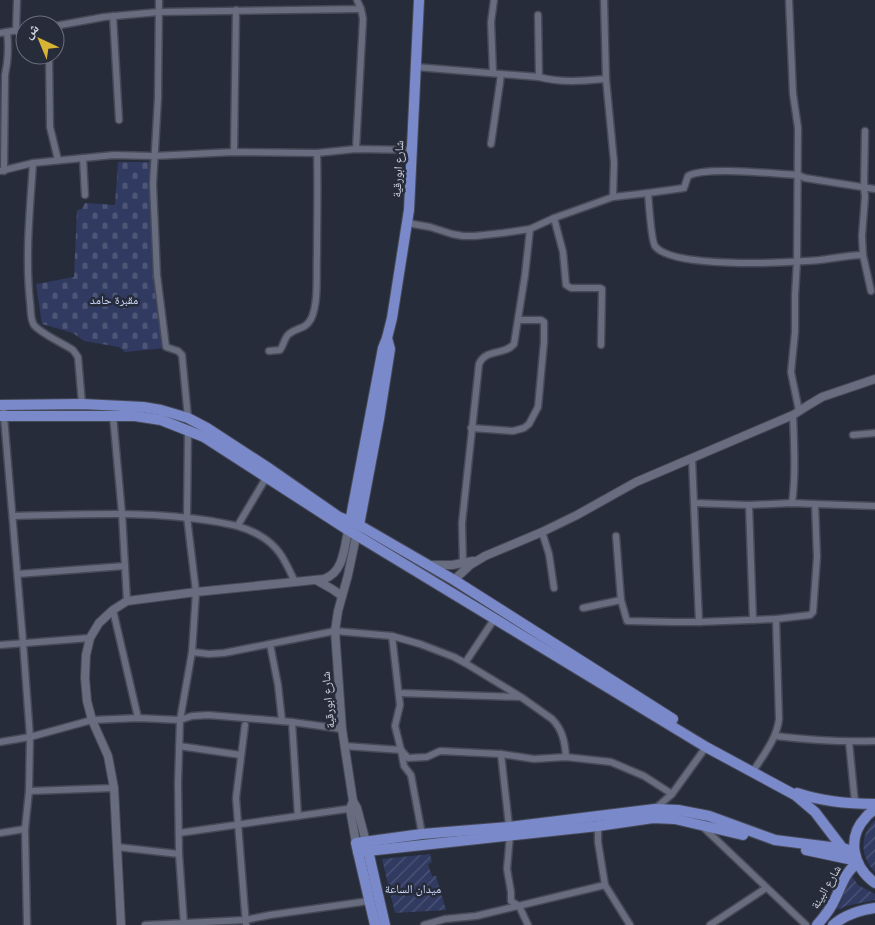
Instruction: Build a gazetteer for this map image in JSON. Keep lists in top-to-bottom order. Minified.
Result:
{"streets":{"main road":["شارع ابورقية","شارع البيئة"]},"parks":["مقبرة حامد","ميدان الساعة"],"north":"top left"}
